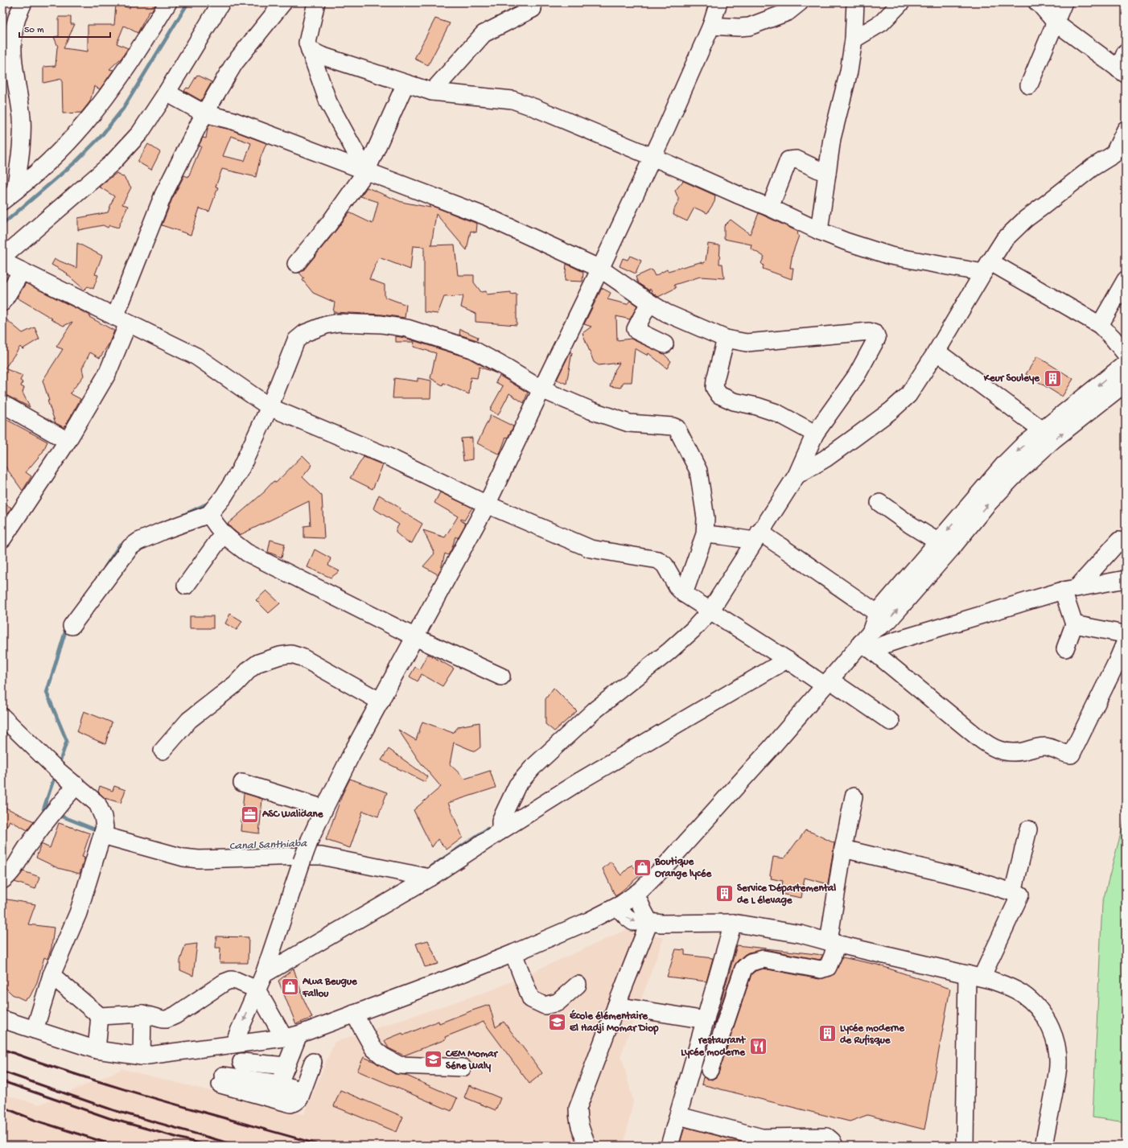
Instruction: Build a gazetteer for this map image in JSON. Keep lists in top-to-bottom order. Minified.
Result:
{"water":["Canal Santhiaba"],"places":{"building":["Keur Souleye","Service Départemental de L élevage","Lycée moderne de Rufisque"],"office":["ASC Walidane"],"shop":["Boutique Orange lycée","Awa Beugue Fallou"],"school or university":["École élémentaire El Hadji Momar Diop","CEM Momar Séne Waly"],"restaurant":["restaurant Lycée moderne"]},"scale_bar":"50 m"}
